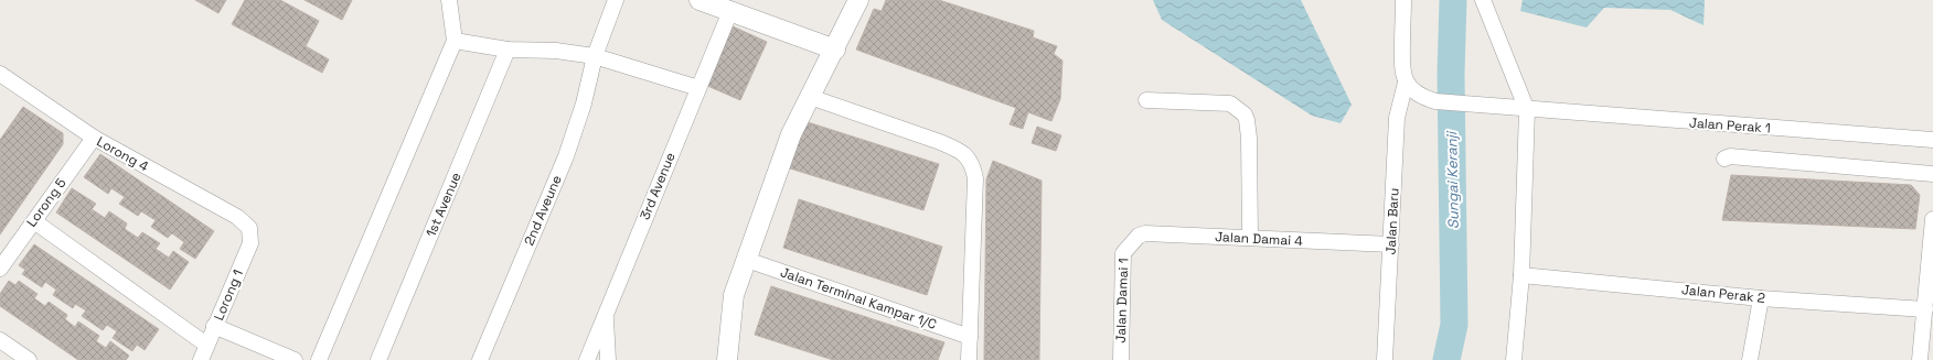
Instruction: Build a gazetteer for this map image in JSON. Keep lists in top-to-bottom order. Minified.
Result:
{"streets":{"street":["Jalan Perak 1","Lorong 4","3rd Avenue","Lorong 5","1st Avenue","2nd Aveune","Jalan Baru","Jalan Damai 4","Jalan Perak 2","Lorong 1","Jalan Terminal Kampar 1/C","Jalan Damai 1"]},"crossings":[["Lorong 4","Lorong 5"],["Lorong 4","Lorong 1"],["Jalan Baru","Jalan Damai 4"],["Jalan Damai 4","Jalan Damai 1"]],"water":["Sungai Keranji"]}
